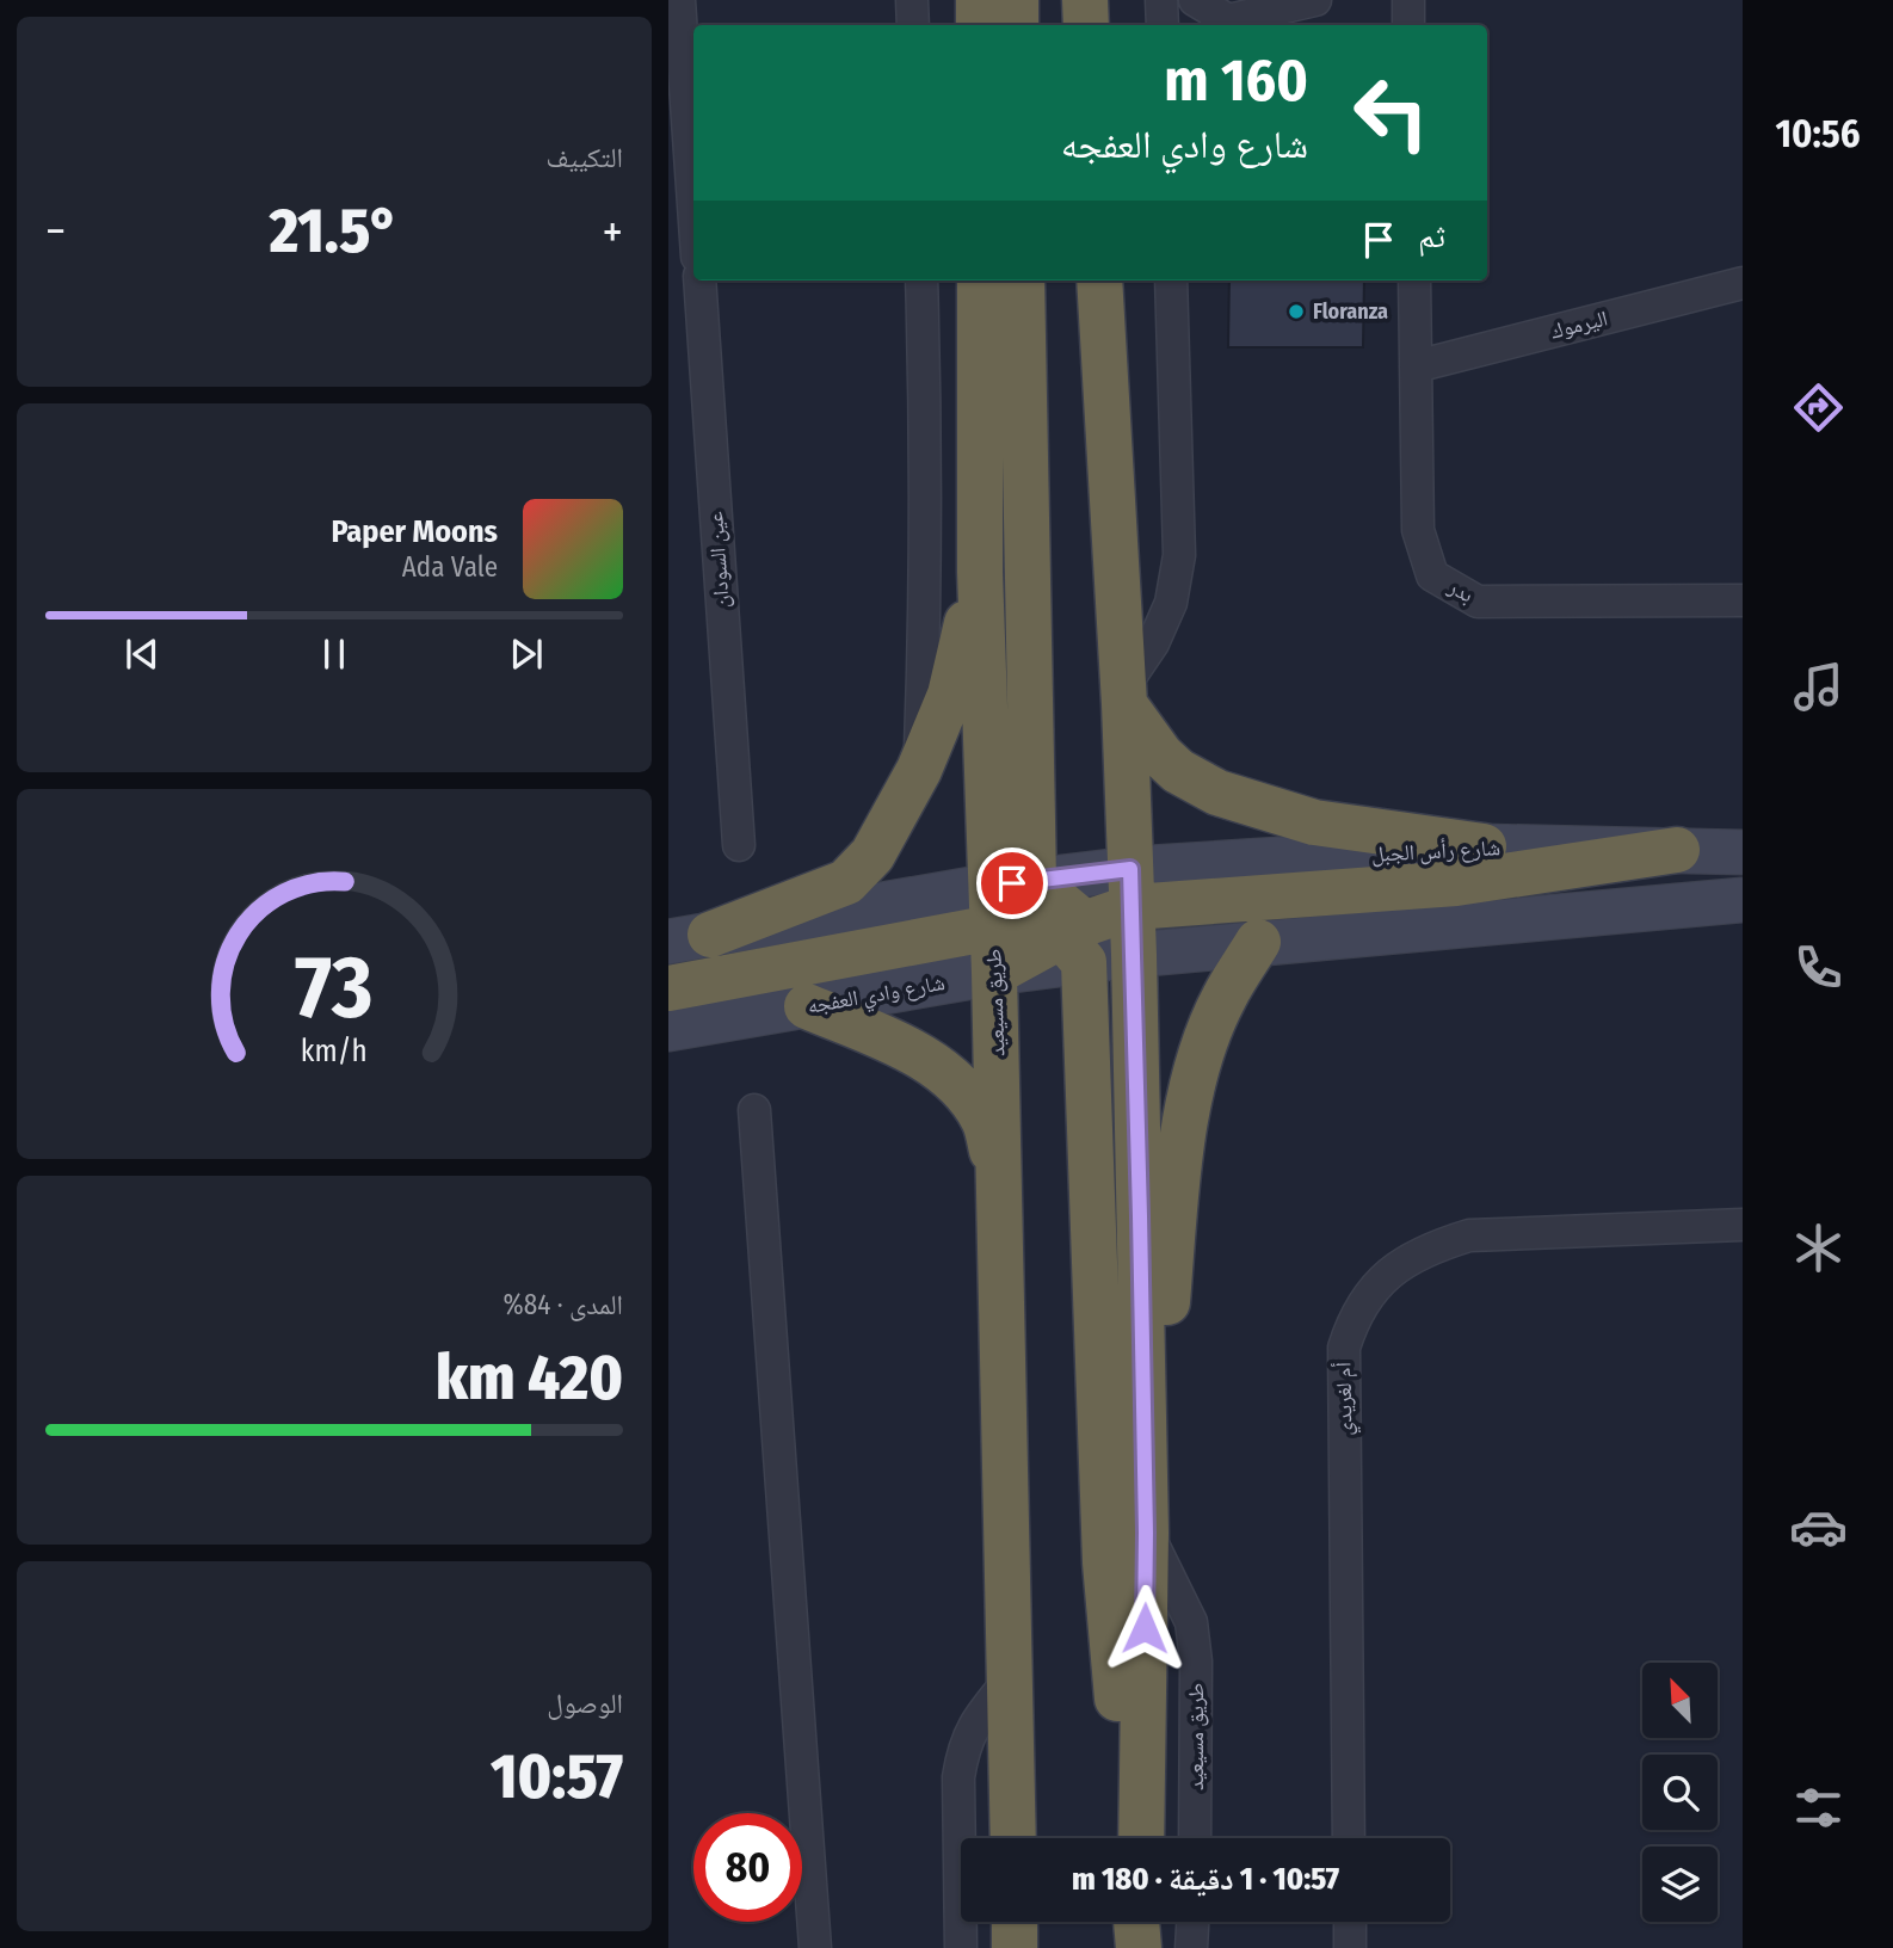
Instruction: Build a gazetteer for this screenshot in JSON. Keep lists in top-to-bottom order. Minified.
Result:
{"streets":{"highway":["طريق مسيعيد"],"street":["اليرموك","عين السودان","بدر","شارع رأس الجبل","شارع وادي العفجه","أم لغريدي"]},"crossings":[["اليرموك","بدر"],["شارع رأس الجبل","طريق مسيعيد"],["شارع وادي العفجه","طريق مسيعيد"]],"places":["Floranza"],"north":"top left","page":{"tabs":"10:56","tile":["التكييف",["المدى · 84%","420 km"],["الوصول","10:57"]],"turn":["160 m","شارع وادي العفجه"],"heat":["−","21.5°","+"],"then":"ثم","song":["Paper Moons","Ada Vale"],"limit":"80","trip":"10:57 · 1 دقيقة · 180 m","gauge":["73","km/h"]}}
